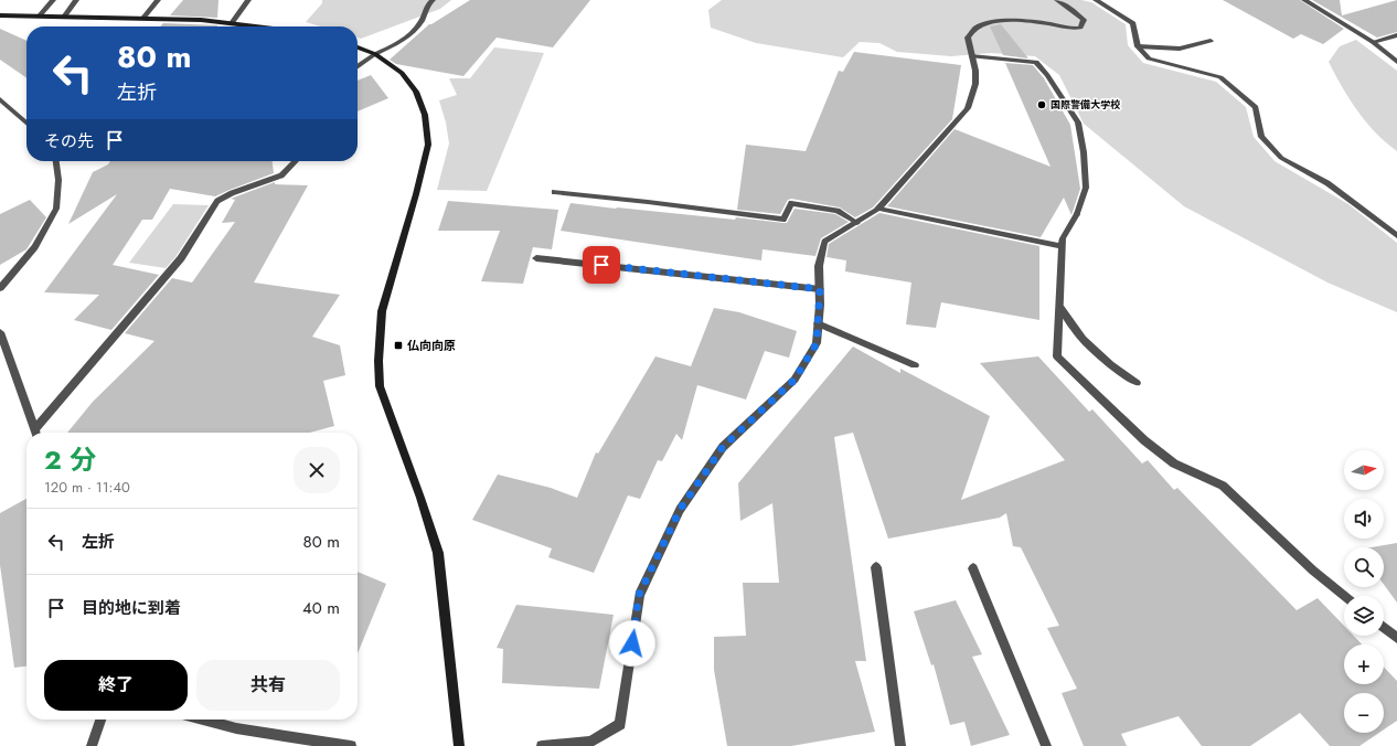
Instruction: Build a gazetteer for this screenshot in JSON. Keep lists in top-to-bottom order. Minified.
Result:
{"places":{"other":["国際警備大学校"],"transit":["仏向向原"]},"north":"right","page":{"turn":["80 m","左折"],"then":"その先","heading":["2 分","120 m · 11:40"],"map_buttons":["+","−"],"list":[{"name":"左折","value":"80 m"},{"name":"目的地に到着","value":"40 m"}],"buttons":["終了","共有"]}}
